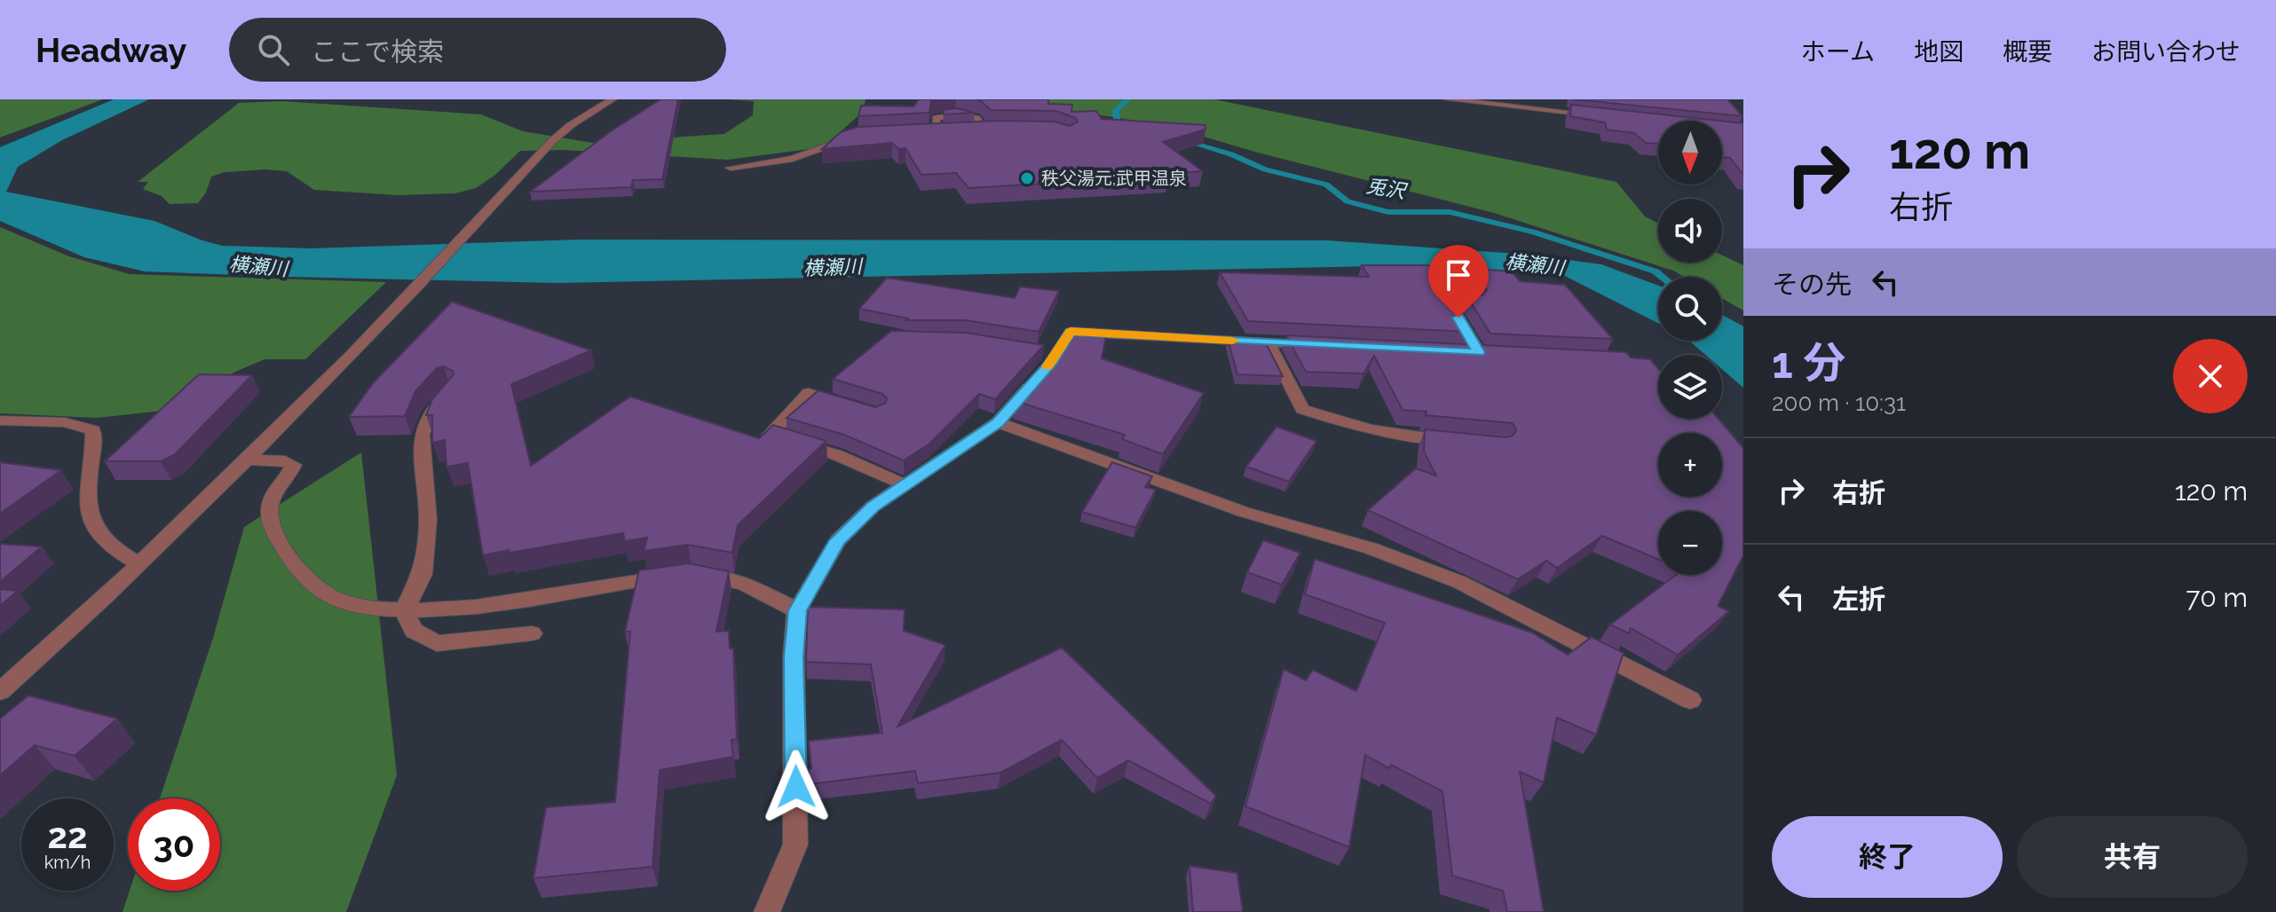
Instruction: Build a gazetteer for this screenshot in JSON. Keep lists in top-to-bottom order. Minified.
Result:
{"water":["兎沢","横瀬川"],"places":["秩父湯元;武甲温泉"],"north":"bottom","page":{"header":"Headway","search":"ここで検索","nav":["ホーム","地図","概要","お問い合わせ"],"turn":["120 m","右折"],"map_buttons":["+","−"],"then":"その先","heading":["1 分","200 m · 10:31"],"list":[{"name":"右折","value":"120 m"},{"name":"左折","value":"70 m"}],"speed":"22 km/h","limit":"30","buttons":["終了","共有"]}}
